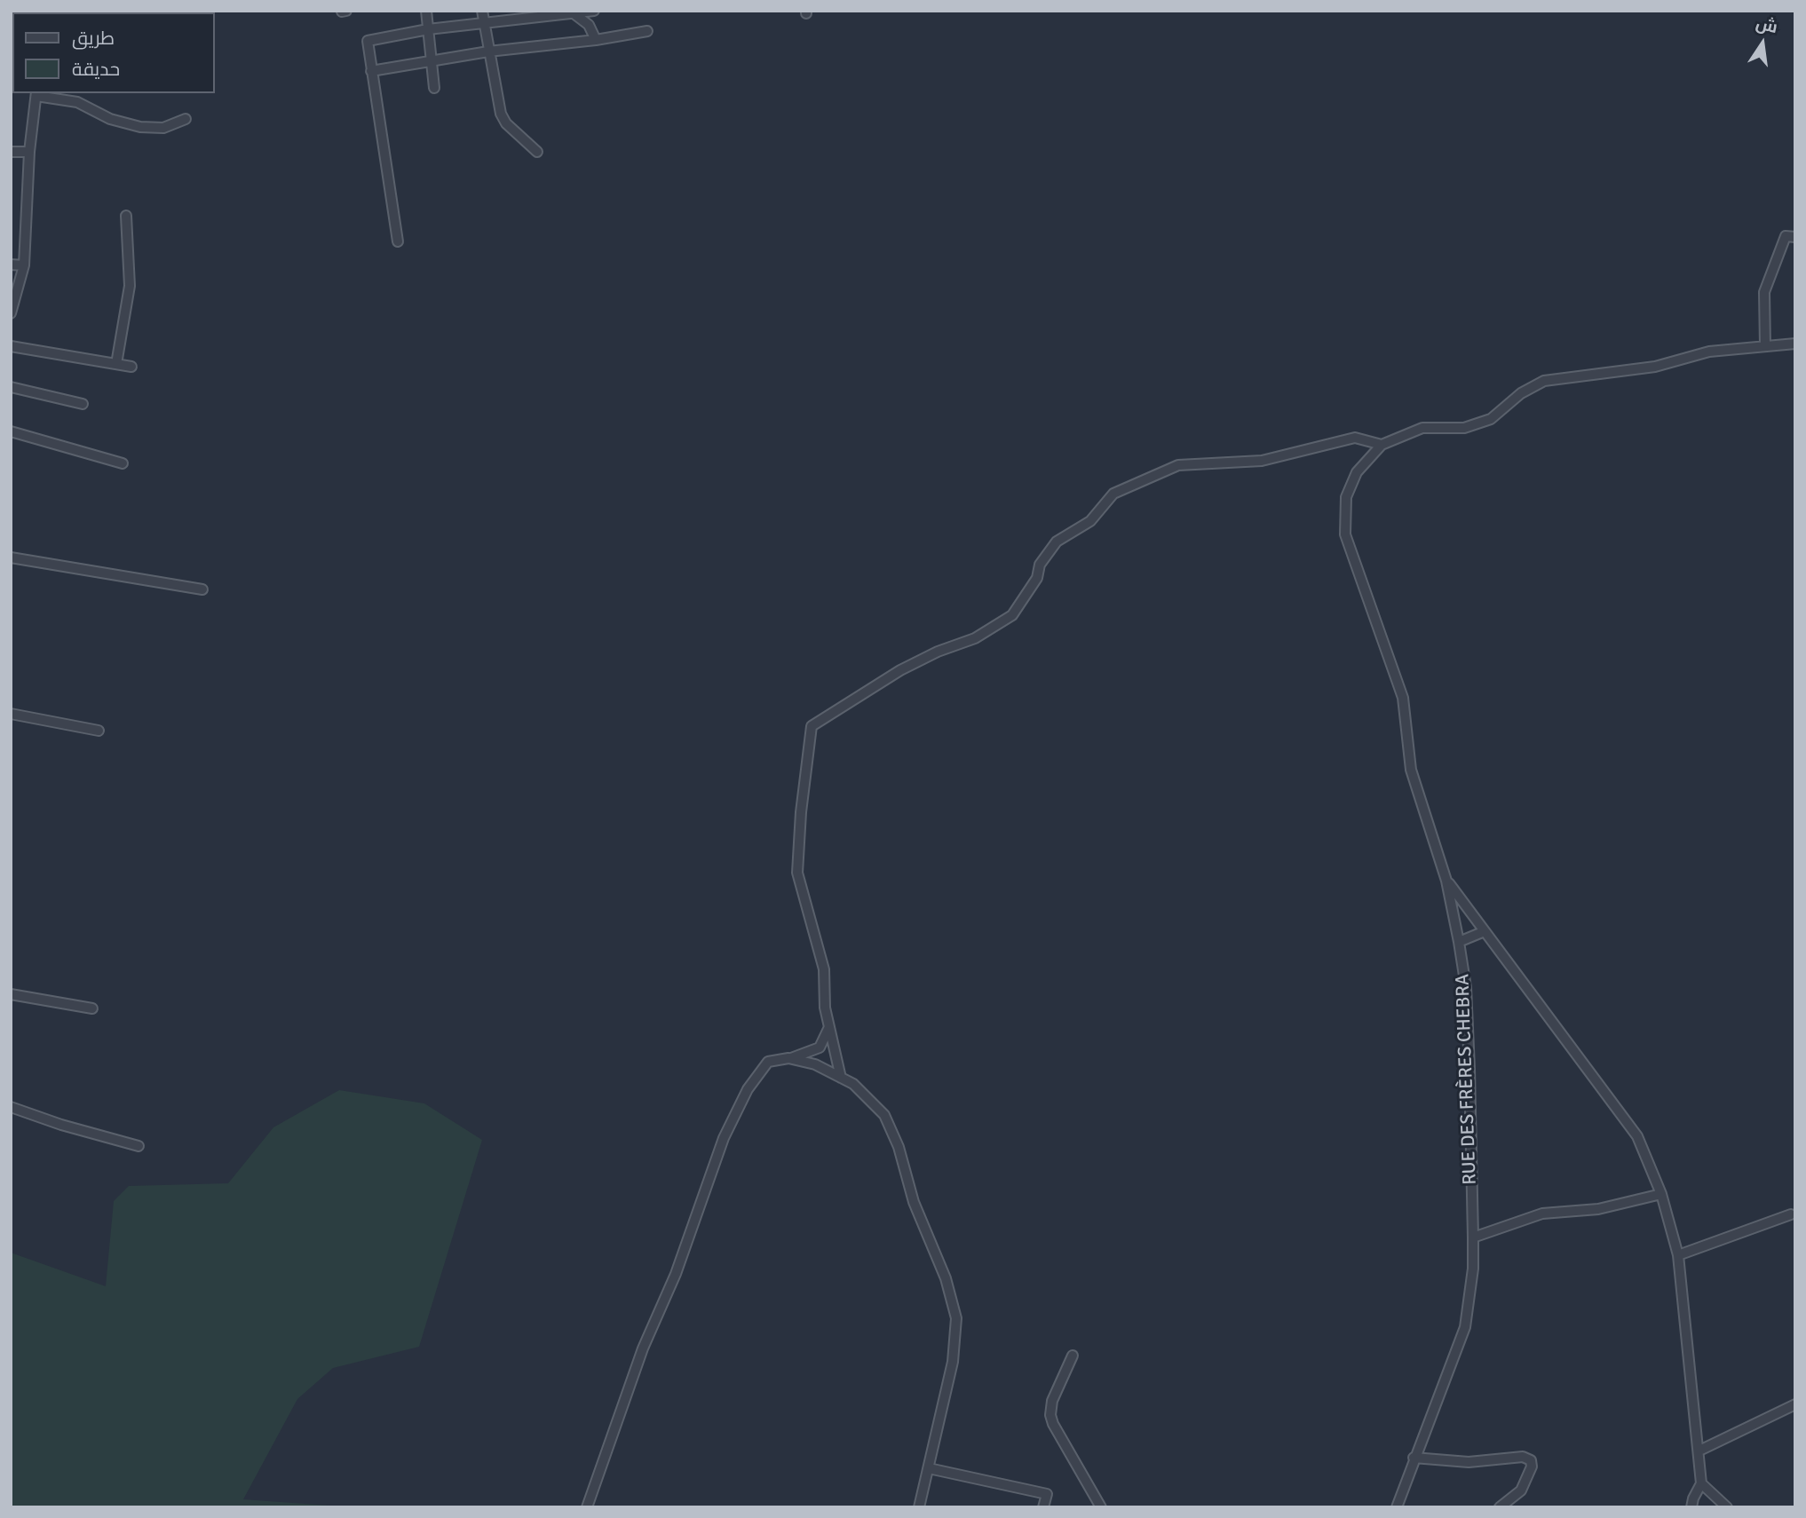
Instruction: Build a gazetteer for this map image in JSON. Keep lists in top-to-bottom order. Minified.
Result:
{"streets":{"street":["RUE DES FRÈRES CHEBRA"]},"legend":["طريق","حديقة"],"north":"top"}
